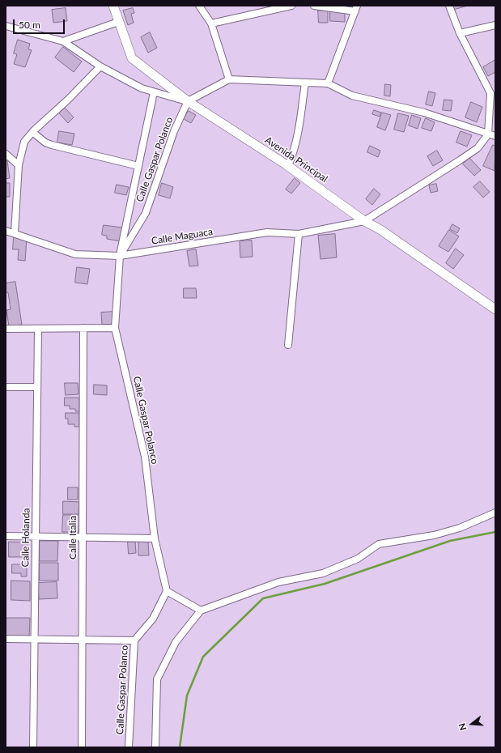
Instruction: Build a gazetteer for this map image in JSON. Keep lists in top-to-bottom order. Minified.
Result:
{"streets":{"main road":["Avenida Principal"],"street":["Calle Gaspar Polanco","Calle Maguaca","Calle Holanda","Calle Italia"]},"crossings":[["Calle Gaspar Polanco","Avenida Principal"],["Calle Gaspar Polanco","Calle Maguaca"],["Avenida Principal","Calle Maguaca"]],"scale_bar":"50 m","north":"left"}
